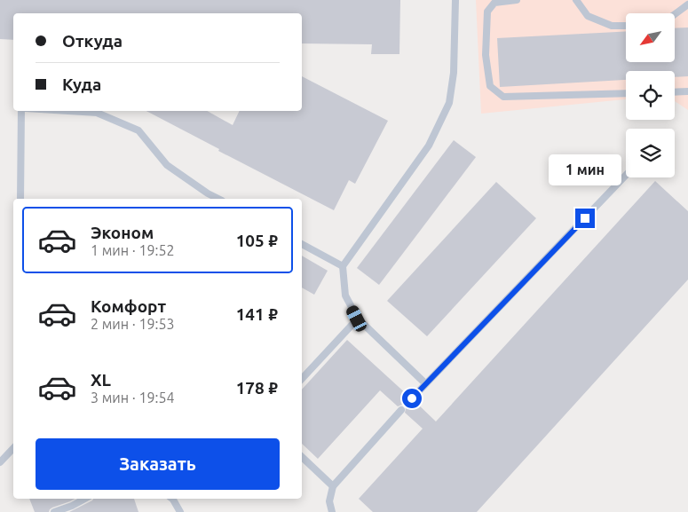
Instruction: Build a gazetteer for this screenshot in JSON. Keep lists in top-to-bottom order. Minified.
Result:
{"north":"bottom left","page":{"banner":["Откуда","Куда"],"bubble":"1 мин","list":[{"name":"Эконом","note":"1 мин · 19:52","value":"105 ₽"},{"name":"Комфорт","note":"2 мин · 19:53","value":"141 ₽"},{"name":"XL","note":"3 мин · 19:54","value":"178 ₽"}],"buttons":"Заказать"}}
